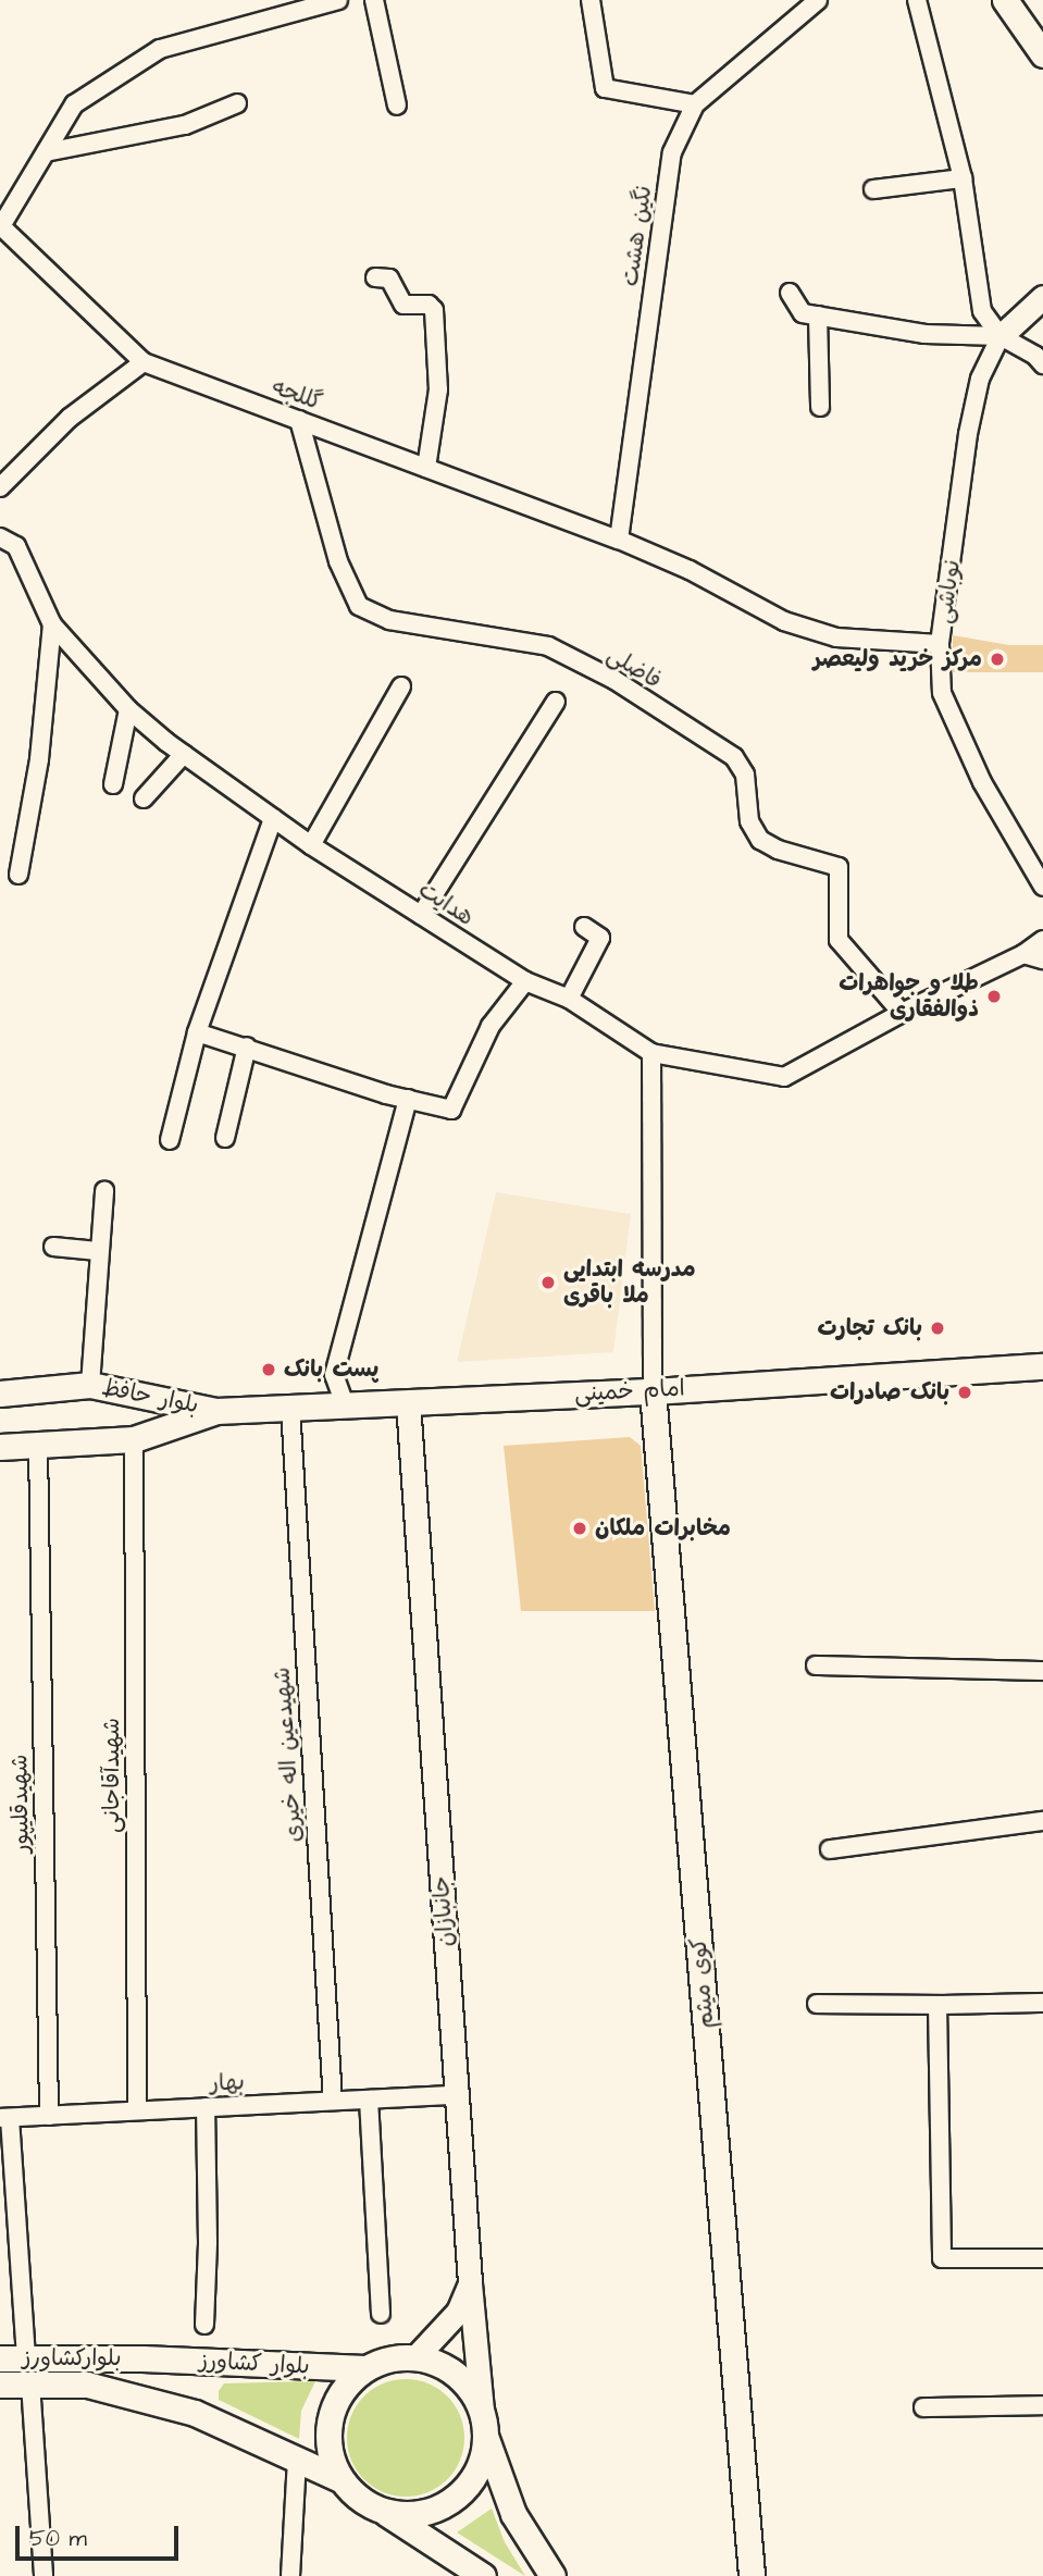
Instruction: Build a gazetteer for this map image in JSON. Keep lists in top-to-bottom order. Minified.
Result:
{"streets":{"main road":["امام خمینی","بلوار حافظ","کوی میثم","بلوارکشاورز","بلوار کشاورز"],"street":["نگین هشت","گللجه","نوباشی","فاضلی","هدایت","شهیدعین اله خیری","شهیدآقاجانی","شهیدقلیپور","جانبازان","بهار"]},"crossings":[["نگین هشت","گللجه"],["گللجه","نوباشی"],["گللجه","فاضلی"],["امام خمینی","بلوار حافظ"],["امام خمینی","شهیدعین اله خیری"],["امام خمینی","جانبازان"],["امام خمینی","کوی میثم"],["بلوار حافظ","شهیدآقاجانی"],["بلوار حافظ","شهیدقلیپور"],["شهیدعین اله خیری","بهار"],["شهیدآقاجانی","بهار"],["شهیدقلیپور","بهار"],["جانبازان","بهار"],["جانبازان","بلوارکشاورز"],["جانبازان","بلوار کشاورز"],["بلوارکشاورز","بلوار کشاورز"]],"places":["مرکز خرید ولیعصر","طلا و جواهرات ذوالفقاری","مدرسه ابتدایی ملا باقری","بانک تجارت","پست بانک","بانک صادرات","مخابرات ملکان"],"scale_bar":"50 m"}
